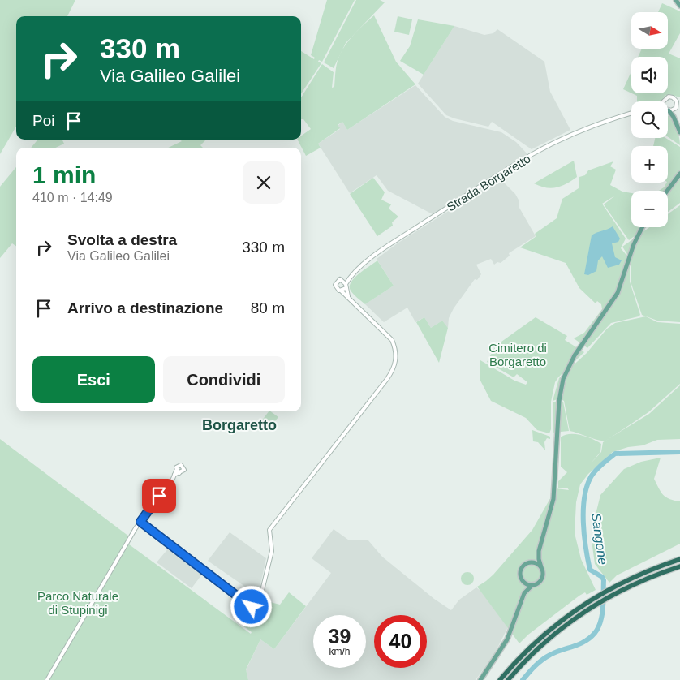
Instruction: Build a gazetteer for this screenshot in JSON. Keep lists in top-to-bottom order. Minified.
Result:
{"streets":{"street":["Strada Borgaretto"]},"districts":["Borgaretto"],"water":["Sangone"],"parks":["Cimitero di Borgaretto","Parco Naturale di Stupinigi"],"north":"right","page":{"map_buttons":["+","−"],"turn":["330 m","Via Galileo Galilei"],"then":"Poi","heading":["1 min","410 m · 14:49"],"list":[{"name":"Svolta a destra","note":"Via Galileo Galilei","value":"330 m"},{"name":"Arrivo a destinazione","value":"80 m"}],"buttons":["Esci","Condividi"],"speed":"39 km/h","limit":"40"}}
